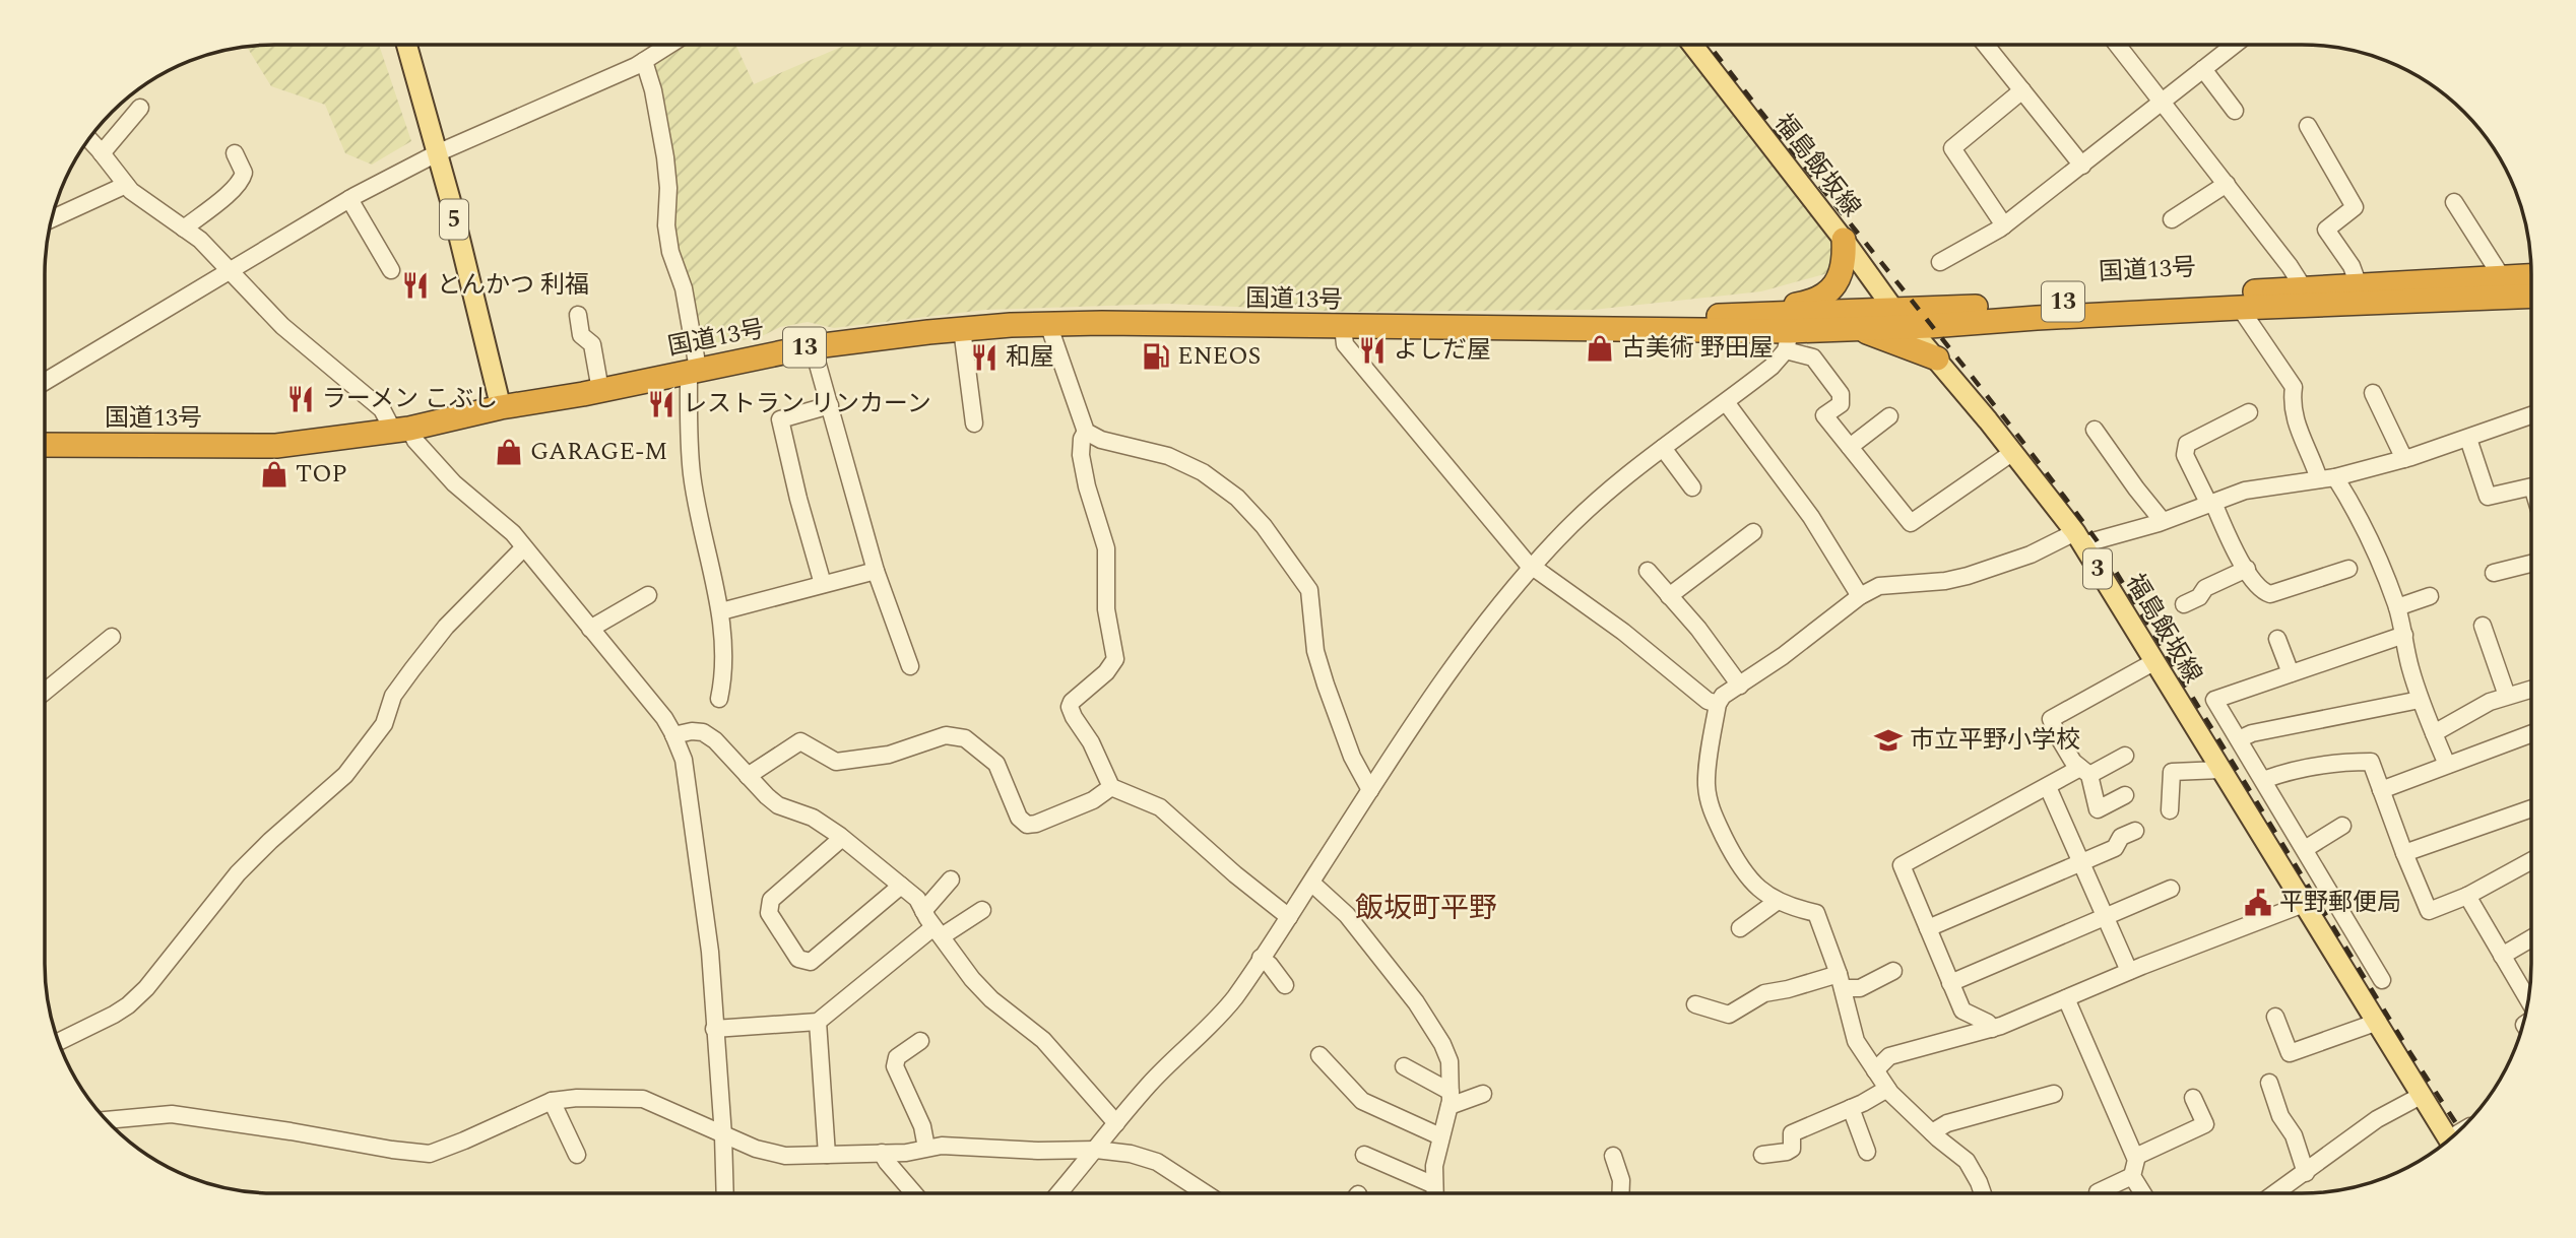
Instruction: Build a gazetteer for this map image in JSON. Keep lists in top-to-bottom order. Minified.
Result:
{"streets":{"highway":["国道13号","13"],"main road":["福島飯坂線","5","3"]},"crossings":[["福島飯坂線","国道13号"],["5","国道13号"]],"districts":["飯坂町平野"],"places":{"restaurant":["とんかつ 利福","よしだ屋","和屋","ラーメン こぶし","レストラン リンカーン"],"shop":["古美術 野田屋","GARAGE-M","TOP"],"fuel station":["ENEOS"],"school or university":["市立平野小学校"],"public building":["平野郵便局"]}}
